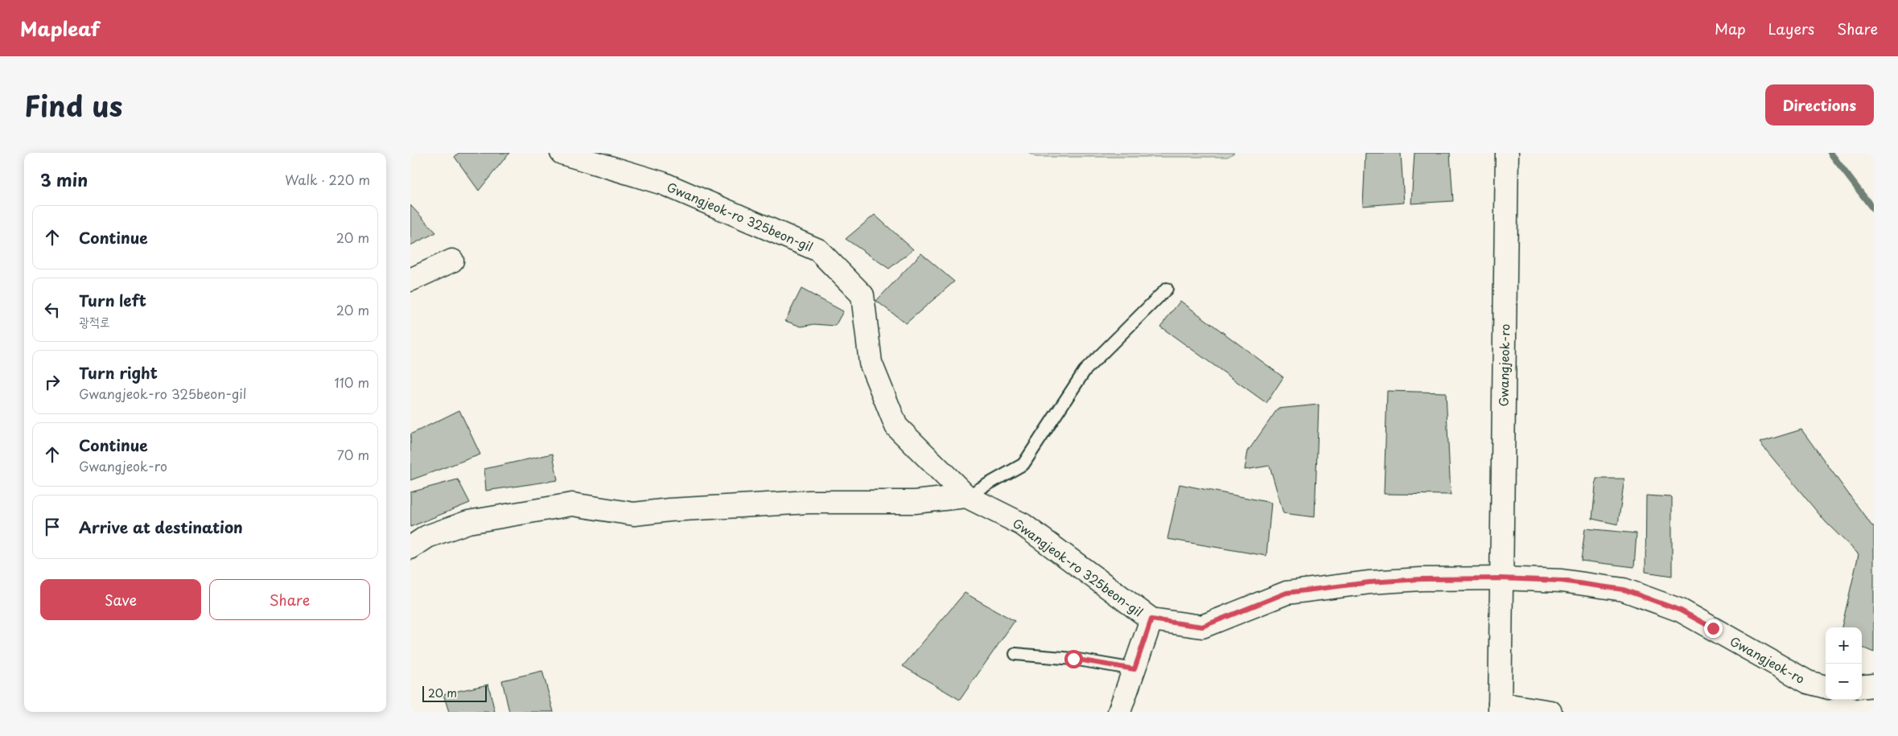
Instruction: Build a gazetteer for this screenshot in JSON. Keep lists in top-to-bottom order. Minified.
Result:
{"streets":{"street":["Gwangjeok-ro 325beon-gil","Gwangjeok-ro"]},"crossings":[["Gwangjeok-ro 325beon-gil","Gwangjeok-ro"]],"scale_bar":"20 m","page":{"header":"Mapleaf","nav":["Map","Layers","Share"],"title":"Find us","buttons":["Directions",["Save","Share"]],"heading":["3 min","Walk · 220 m"],"list":[["Continue","20 m"],["Turn left","광적로","20 m"],["Turn right","Gwangjeok-ro 325beon-gil","110 m"],["Continue","Gwangjeok-ro","70 m"],"Arrive at destination"],"map_buttons":["+","−"],"scale":"20 m"}}
